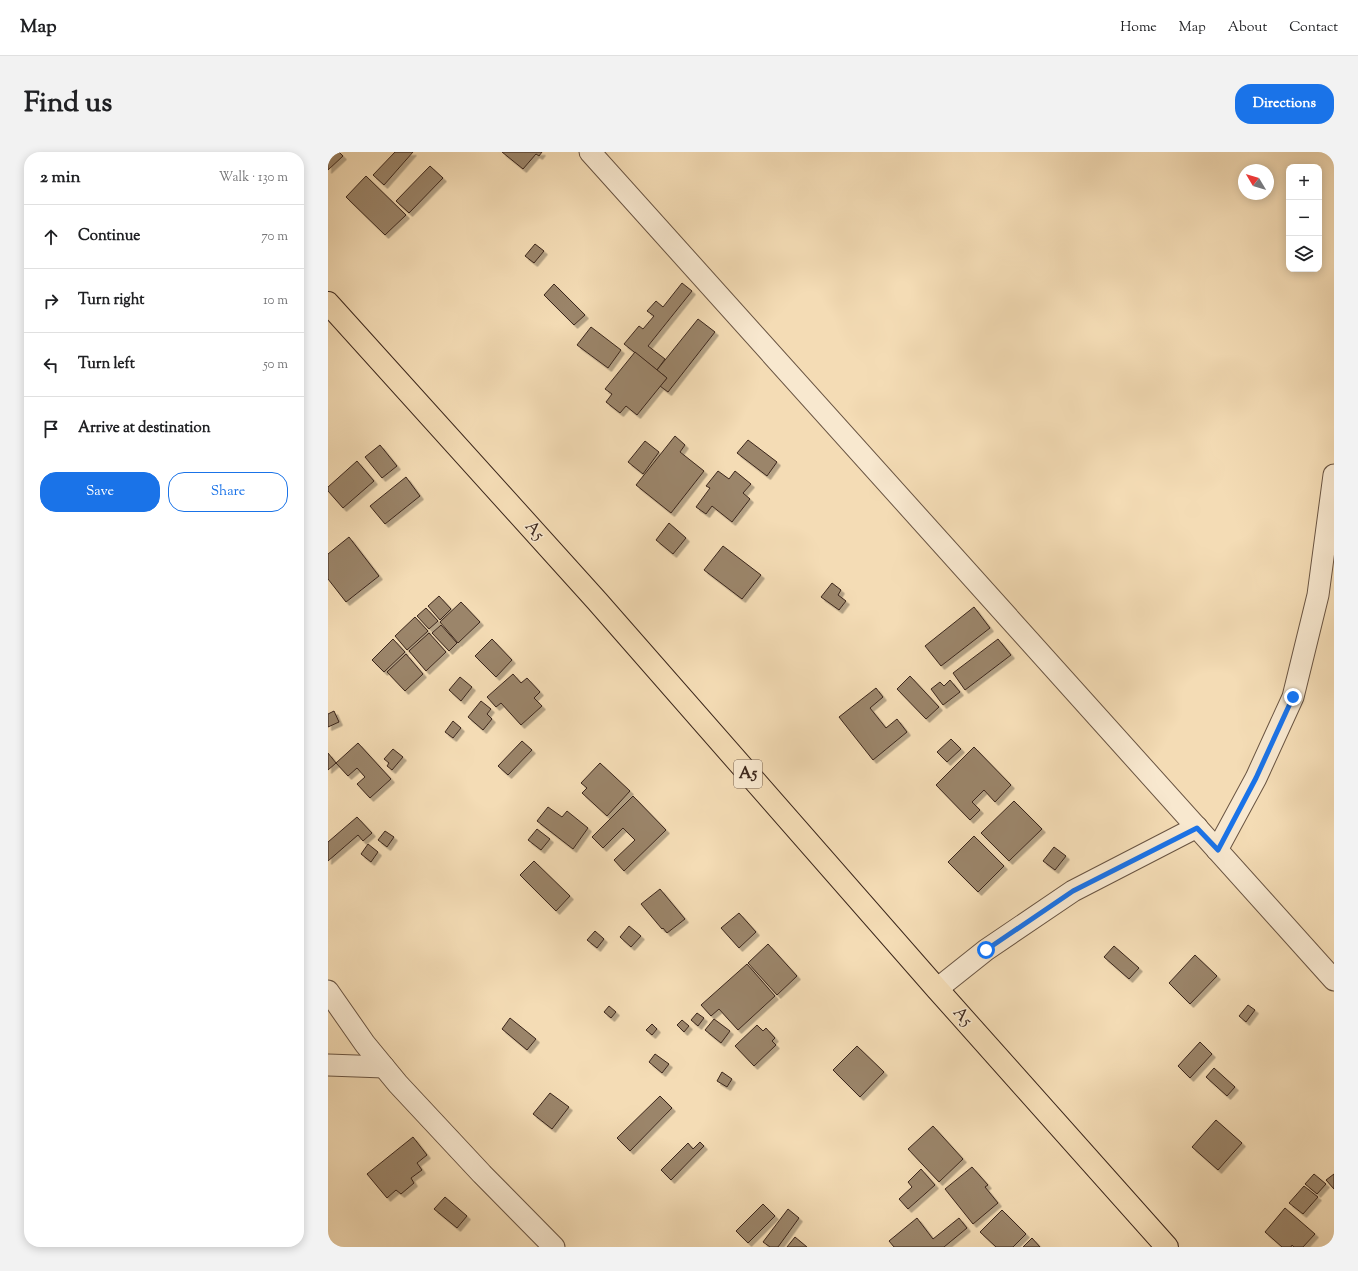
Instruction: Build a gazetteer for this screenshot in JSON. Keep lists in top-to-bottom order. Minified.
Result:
{"streets":{"highway":["A5"]},"north":"top left","page":{"header":"Map","nav":["Home","Map","About","Contact"],"title":"Find us","buttons":["Directions",["Save","Share"]],"heading":["2 min","Walk · 130 m"],"map_buttons":["+","−"],"list":[["Continue","70 m"],["Turn right","10 m"],["Turn left","50 m"],"Arrive at destination"]}}
